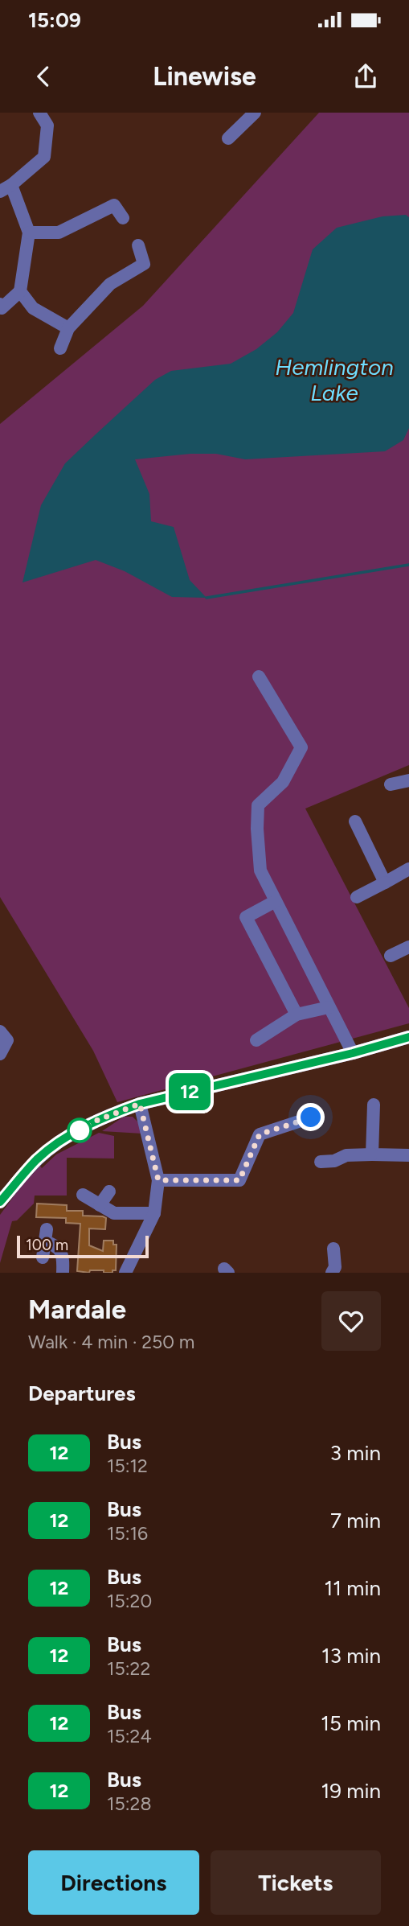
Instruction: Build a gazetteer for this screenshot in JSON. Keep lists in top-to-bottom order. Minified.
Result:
{"water":["Hemlington Lake"],"lines":["bus line 12"],"scale_bar":"100 m","page":{"status":"15:09","header":"Linewise","on_map":"12","scale":"100 m","heading":[["Mardale","Walk · 4 min · 250 m"],"Departures"],"list":[{"mark":"12","name":"Bus","note":"15:12","value":"3 min"},{"mark":"12","name":"Bus","note":"15:16","value":"7 min"},{"mark":"12","name":"Bus","note":"15:20","value":"11 min"},{"mark":"12","name":"Bus","note":"15:22","value":"13 min"},{"mark":"12","name":"Bus","note":"15:24","value":"15 min"},{"mark":"12","name":"Bus","note":"15:28","value":"19 min"}],"buttons":["Directions","Tickets"]}}
